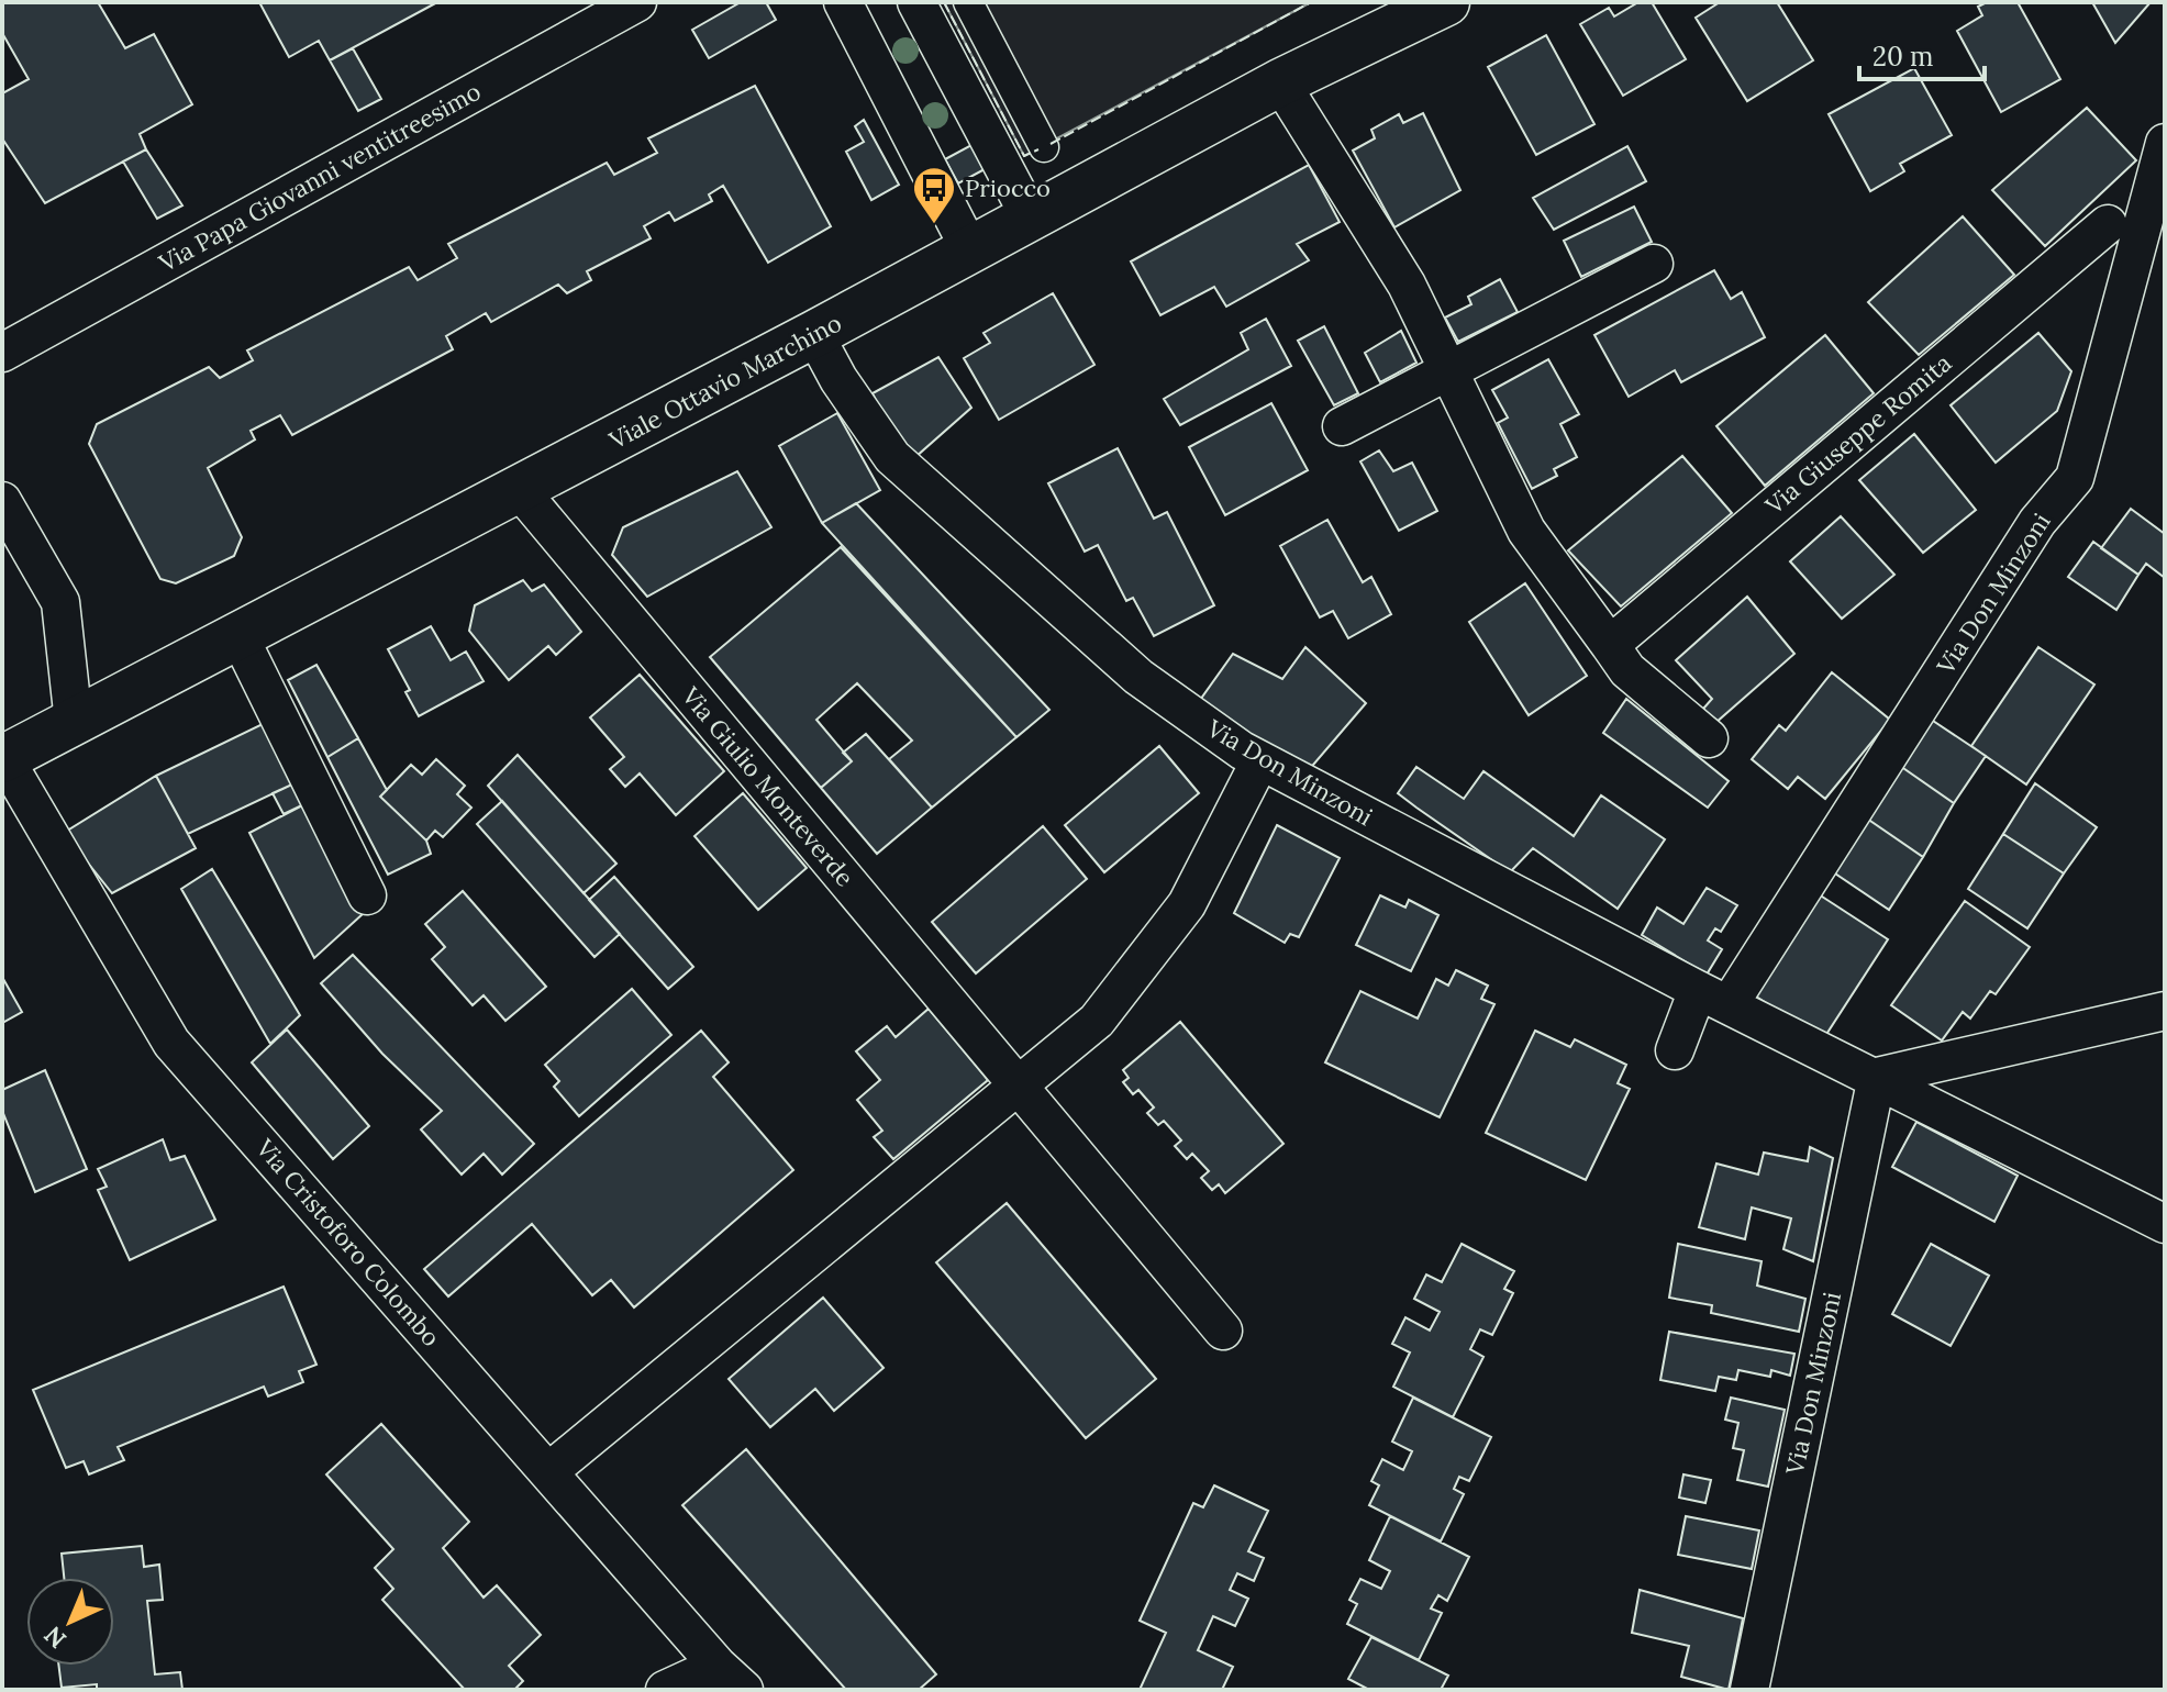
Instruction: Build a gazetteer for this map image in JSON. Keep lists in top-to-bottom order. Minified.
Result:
{"streets":{"street":["Via Papa Giovanni ventitreesimo","Viale Ottavio Marchino","Via Giuseppe Romita","Via Don Minzoni","Via Giulio Monteverde","Via Cristoforo Colombo"]},"crossings":[["Viale Ottavio Marchino","Via Don Minzoni"],["Viale Ottavio Marchino","Via Giulio Monteverde"],["Viale Ottavio Marchino","Via Cristoforo Colombo"]],"places":{"bus stop":["Priocco"]},"scale_bar":"20 m","north":"bottom left"}
